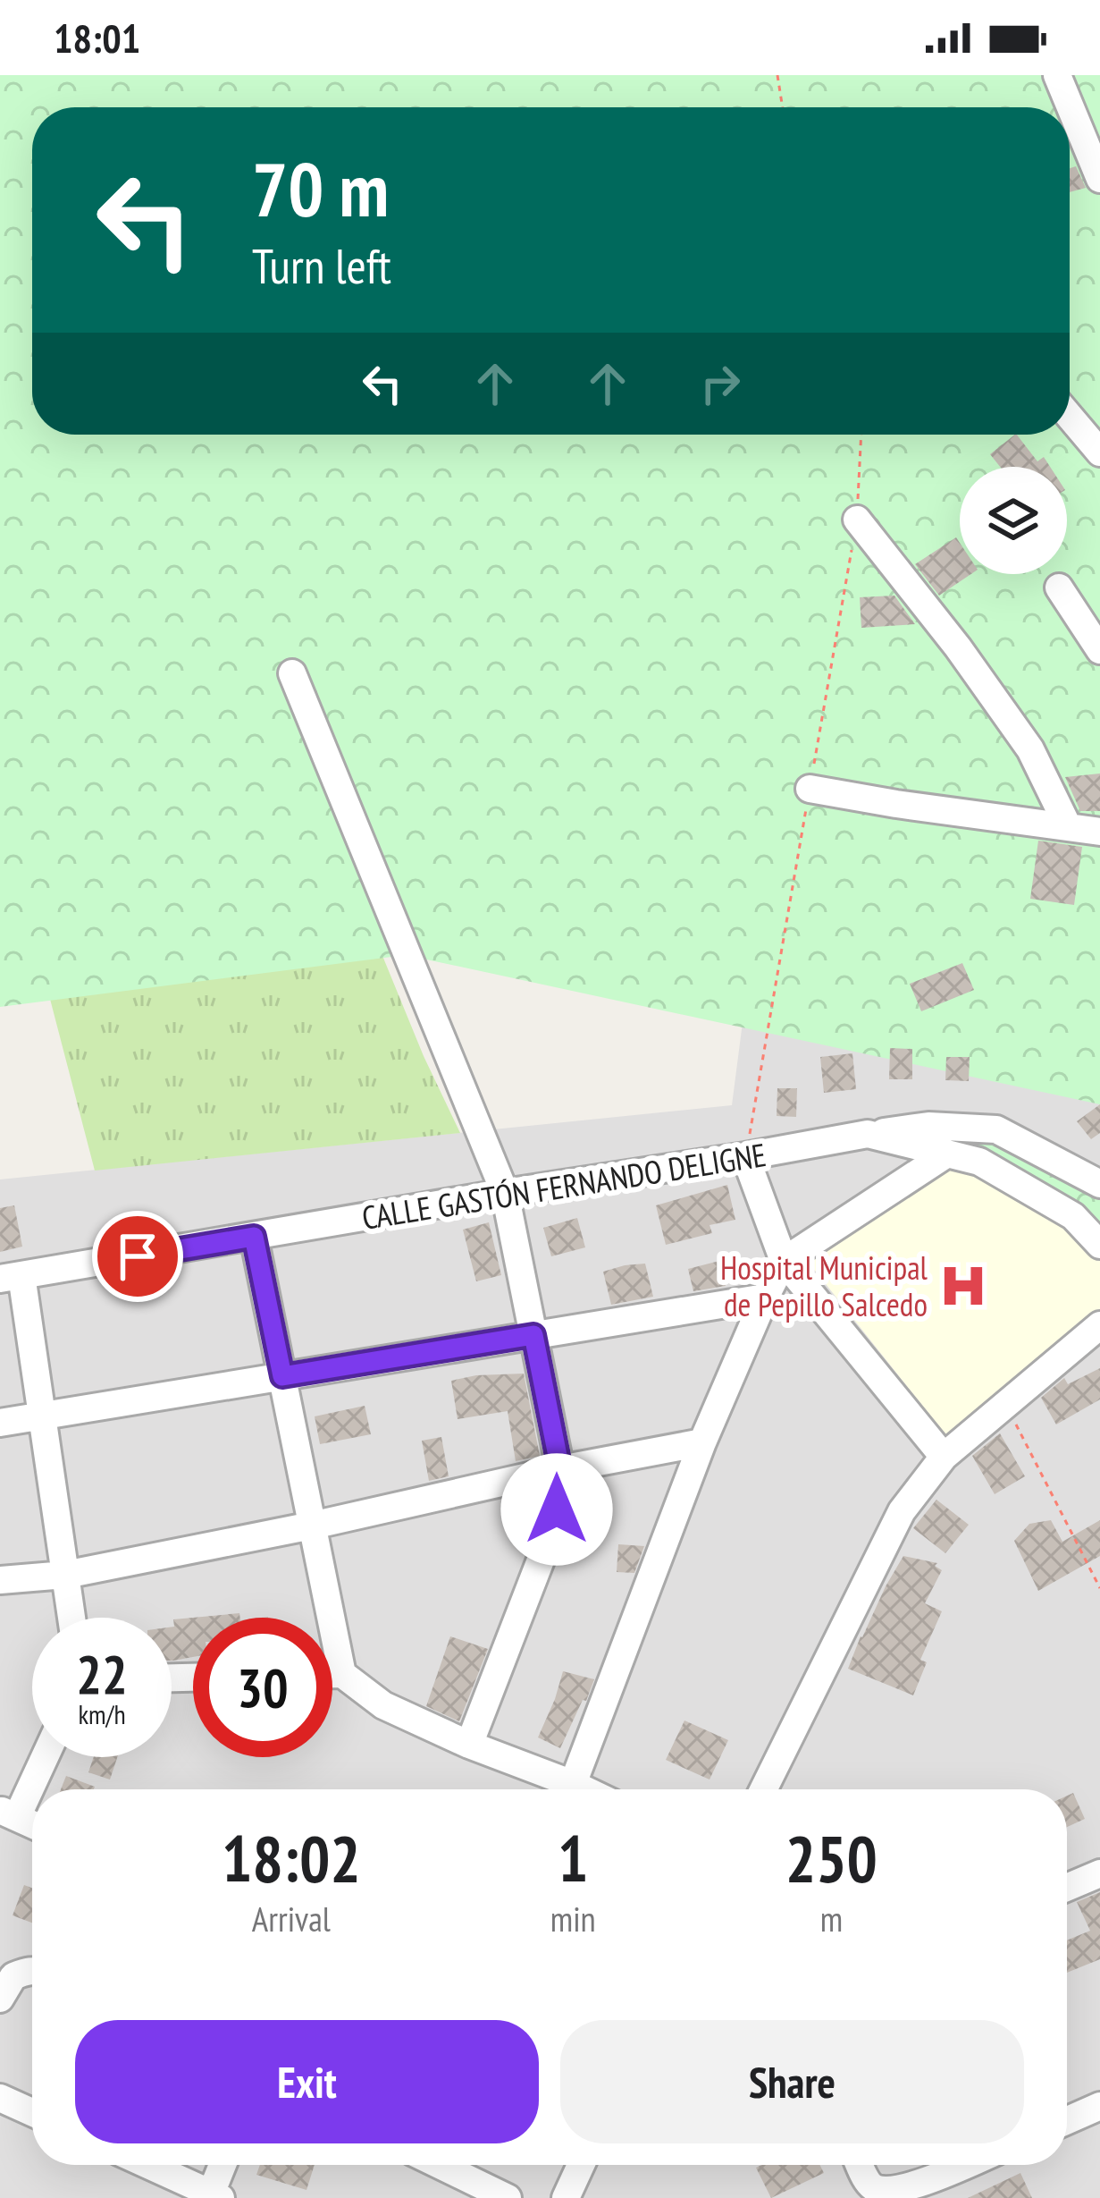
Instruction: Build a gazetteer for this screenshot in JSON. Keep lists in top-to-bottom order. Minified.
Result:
{"streets":{"street":["CALLE GASTÓN FERNANDO DELIGNE"]},"places":{"hospital":["Hospital Municipal de Pepillo Salcedo"]},"page":{"status":"18:01","turn":["70 m","Turn left"],"speed":"22 km/h","limit":"30","eta":["18:02","Arrival","1","min","250","m"],"buttons":["Exit","Share"]}}
